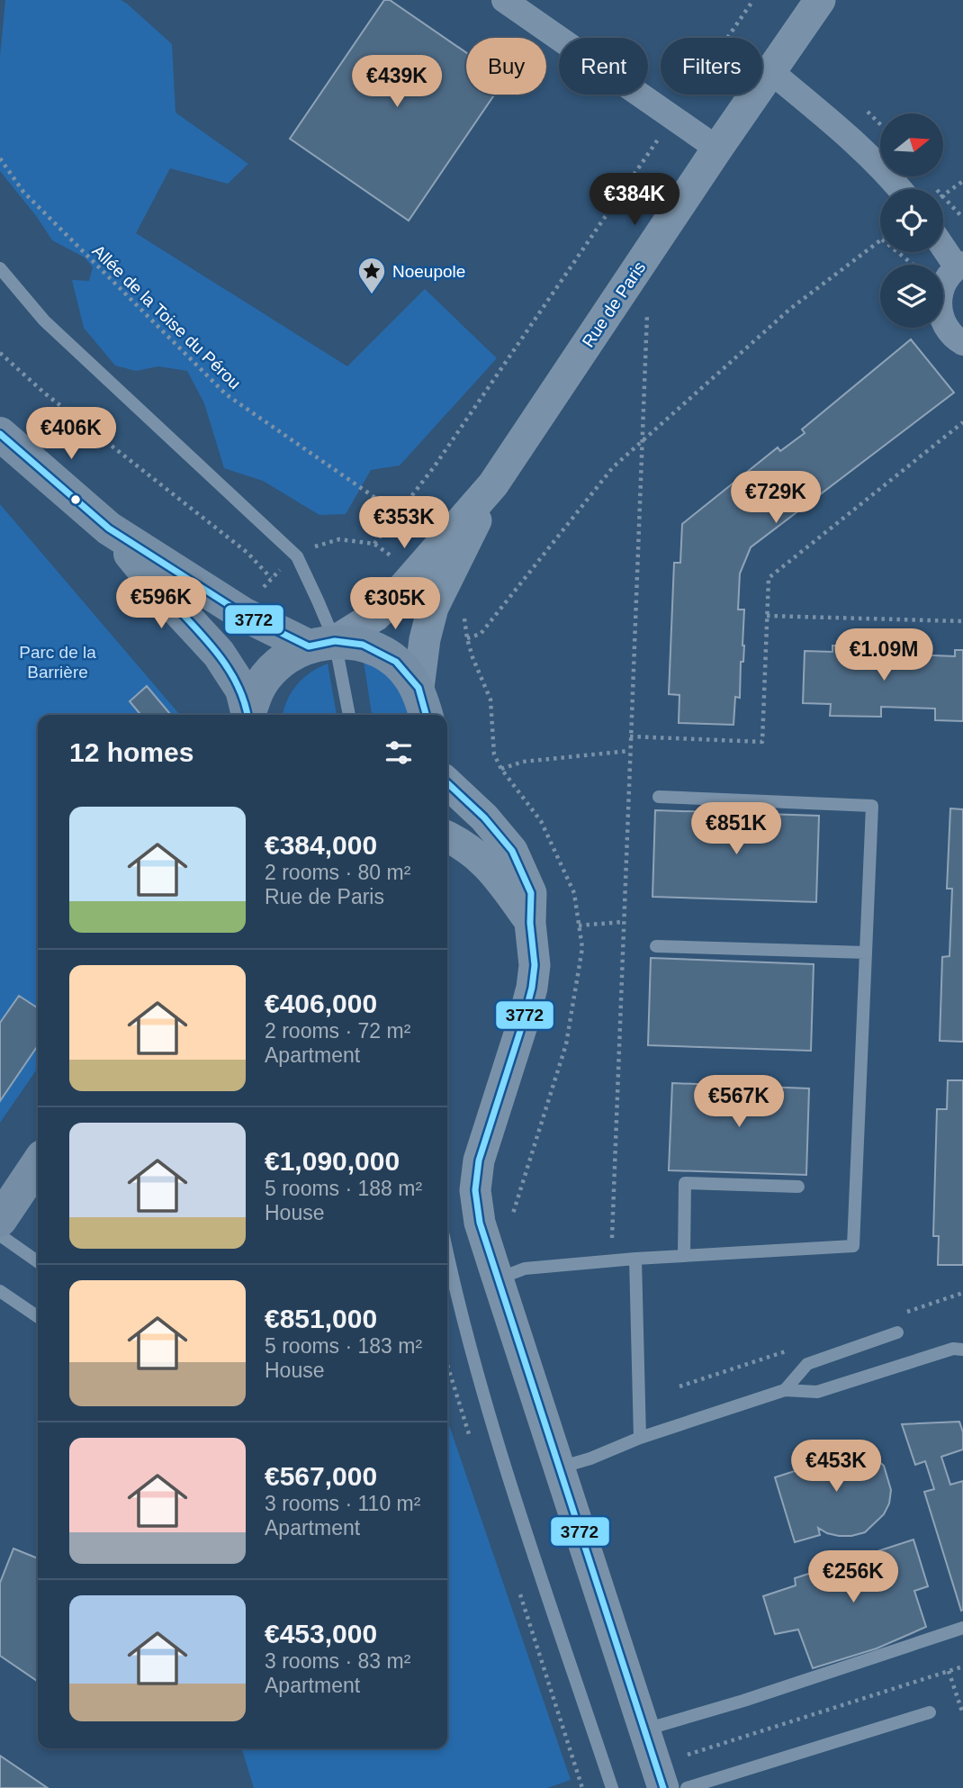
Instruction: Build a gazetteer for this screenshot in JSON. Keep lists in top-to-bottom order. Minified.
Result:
{"streets":{"street":["Rue de Paris"],"path":["Allée de la Toise du Pérou"]},"parks":["Parc de la Barrière"],"places":{"place":["Noeupole"]},"lines":["transit line 3772"],"north":"right","page":{"chip":["Buy","Rent","Filters"],"price":["€439K","€384K","€406K","€729K","€353K","€596K","€305K","€1.09M","€851K","€567K","€453K","€256K"],"heading":"12 homes","list":[{"name":"€384,000","note":"2 rooms · 80 m² · Rue de Paris"},{"name":"€406,000","note":"2 rooms · 72 m² · Apartment"},{"name":"€1,090,000","note":"5 rooms · 188 m² · House"},{"name":"€851,000","note":"5 rooms · 183 m² · House"},{"name":"€567,000","note":"3 rooms · 110 m² · Apartment"},{"name":"€453,000","note":"3 rooms · 83 m² · Apartment"}]}}
